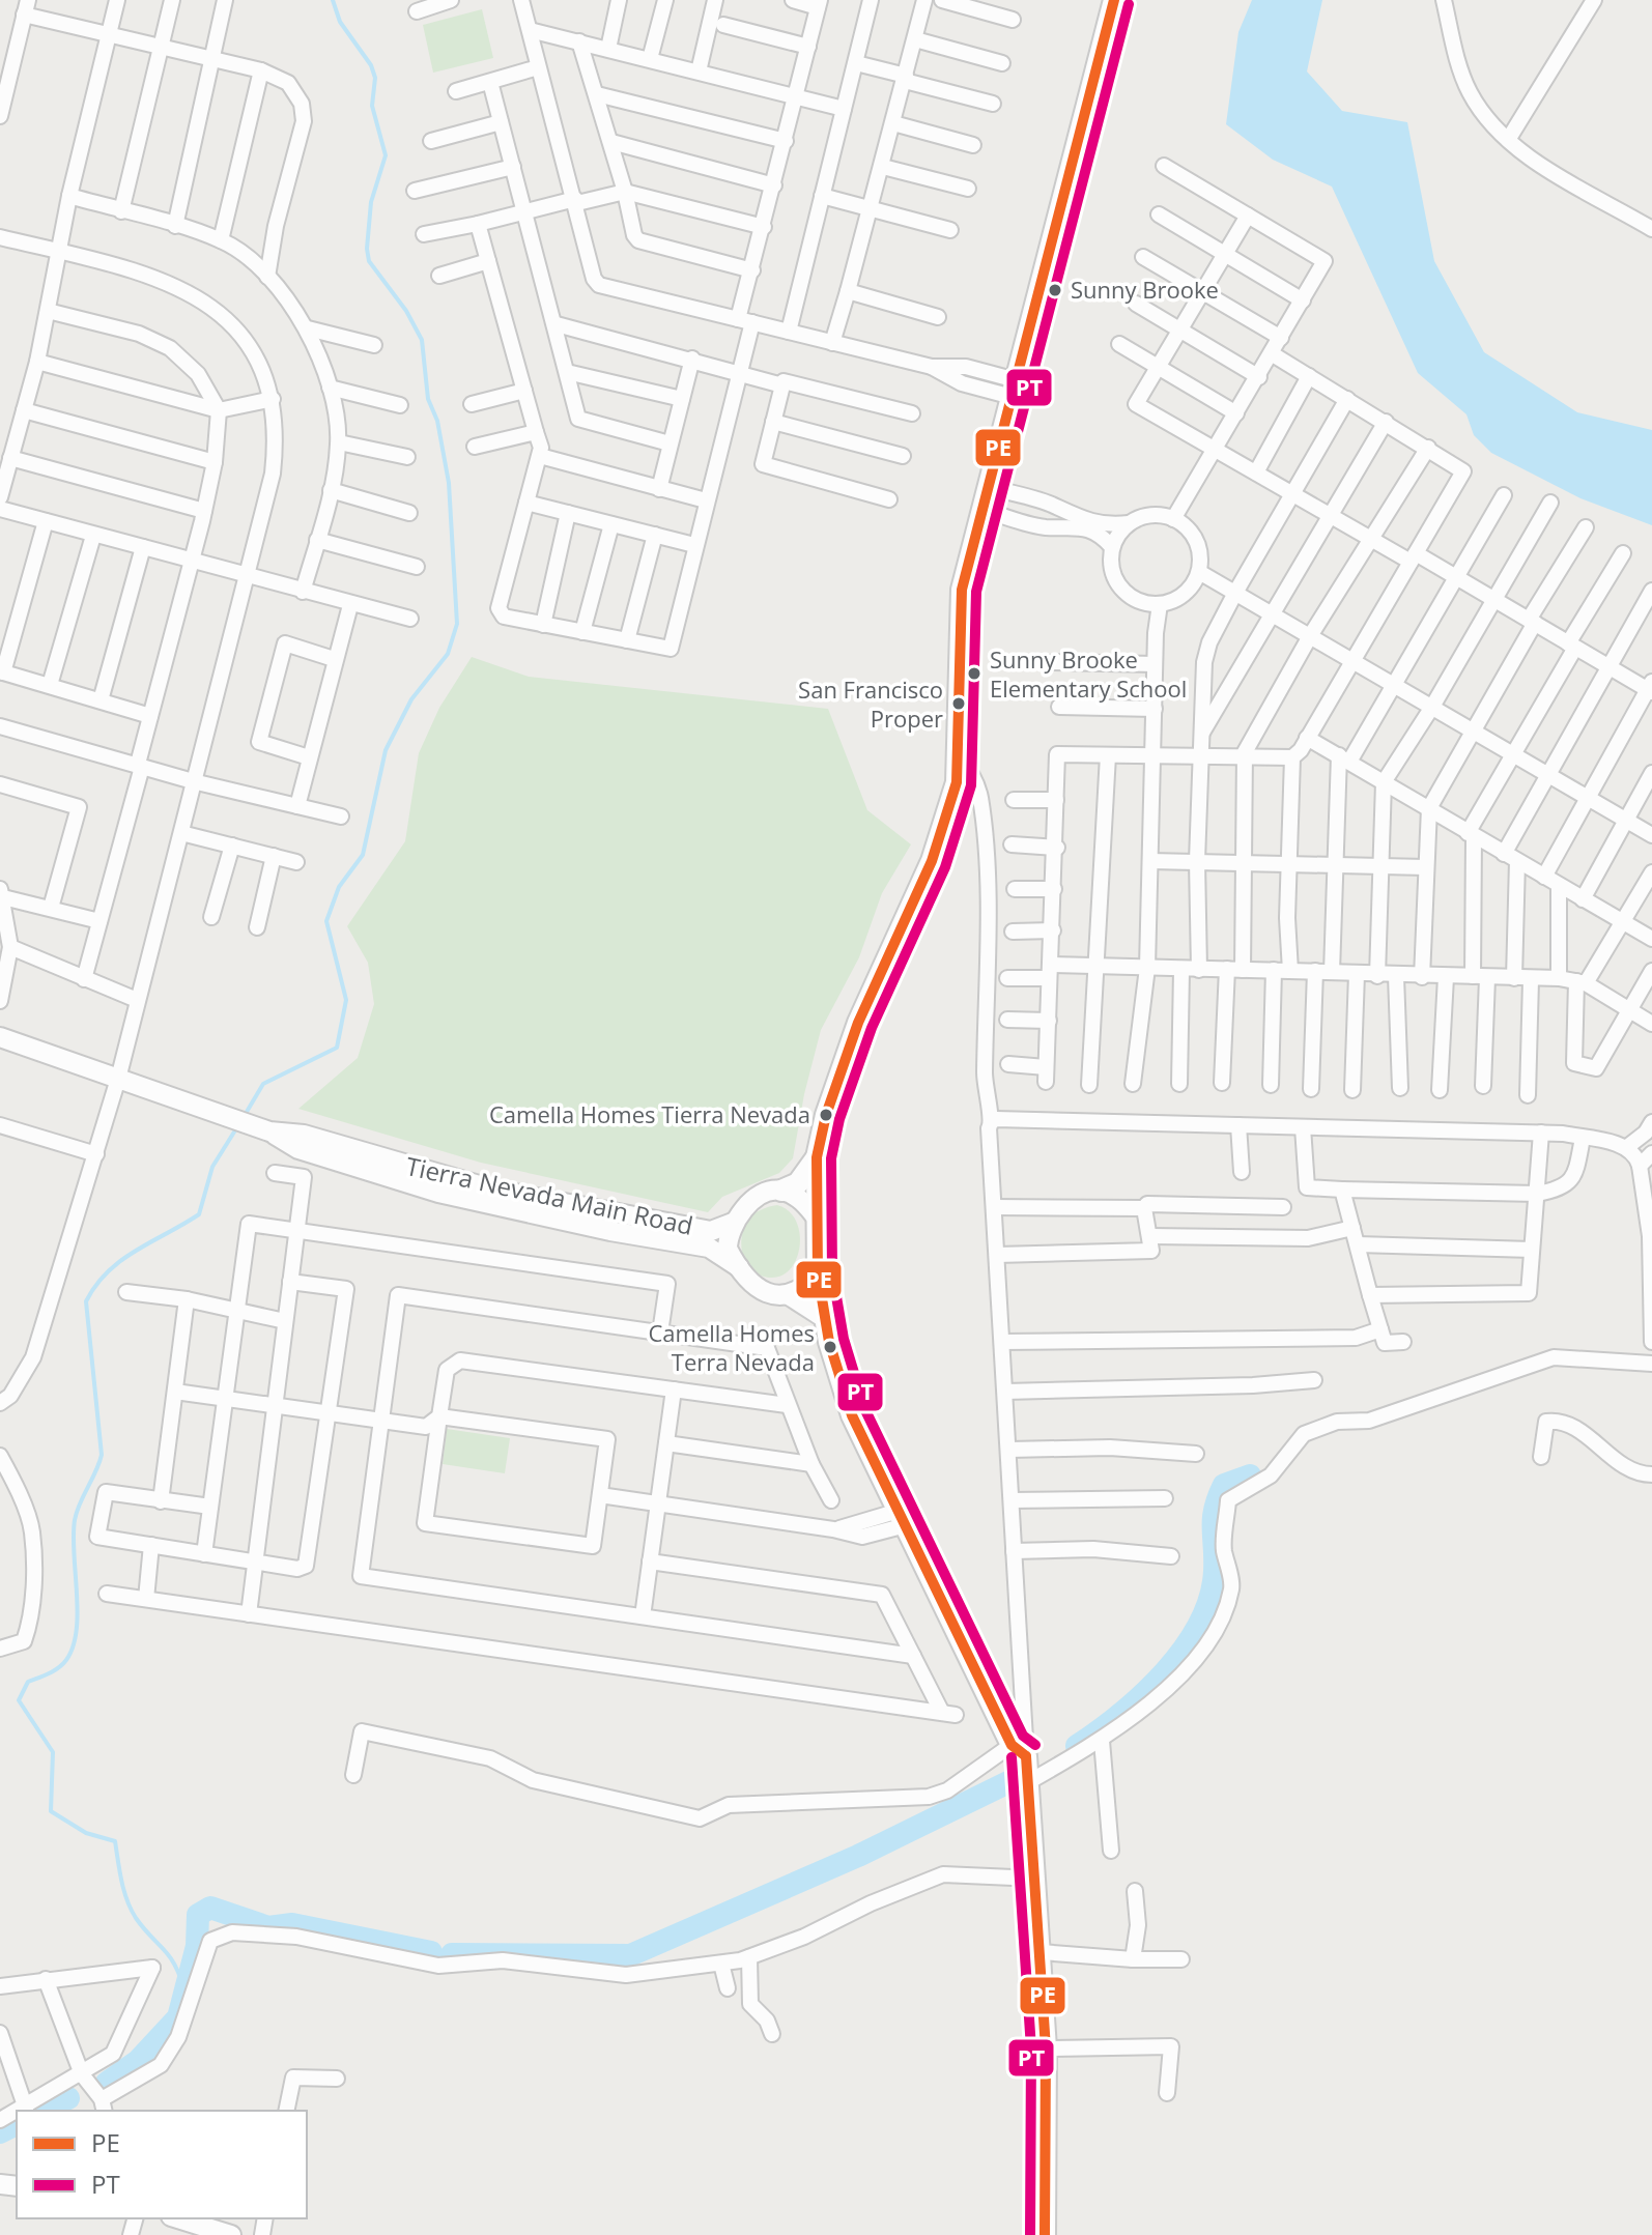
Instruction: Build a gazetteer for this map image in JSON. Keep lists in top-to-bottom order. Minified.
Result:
{"streets":{"street":["Tierra Nevada Main Road"]},"places":["Sunny Brooke","Sunny Brooke Elementary School","San Francisco Proper","Camella Homes Tierra Nevada","Camella Homes Terra Nevada"],"lines":["transit line PE","transit line PT"],"legend":["PE","PT"]}
